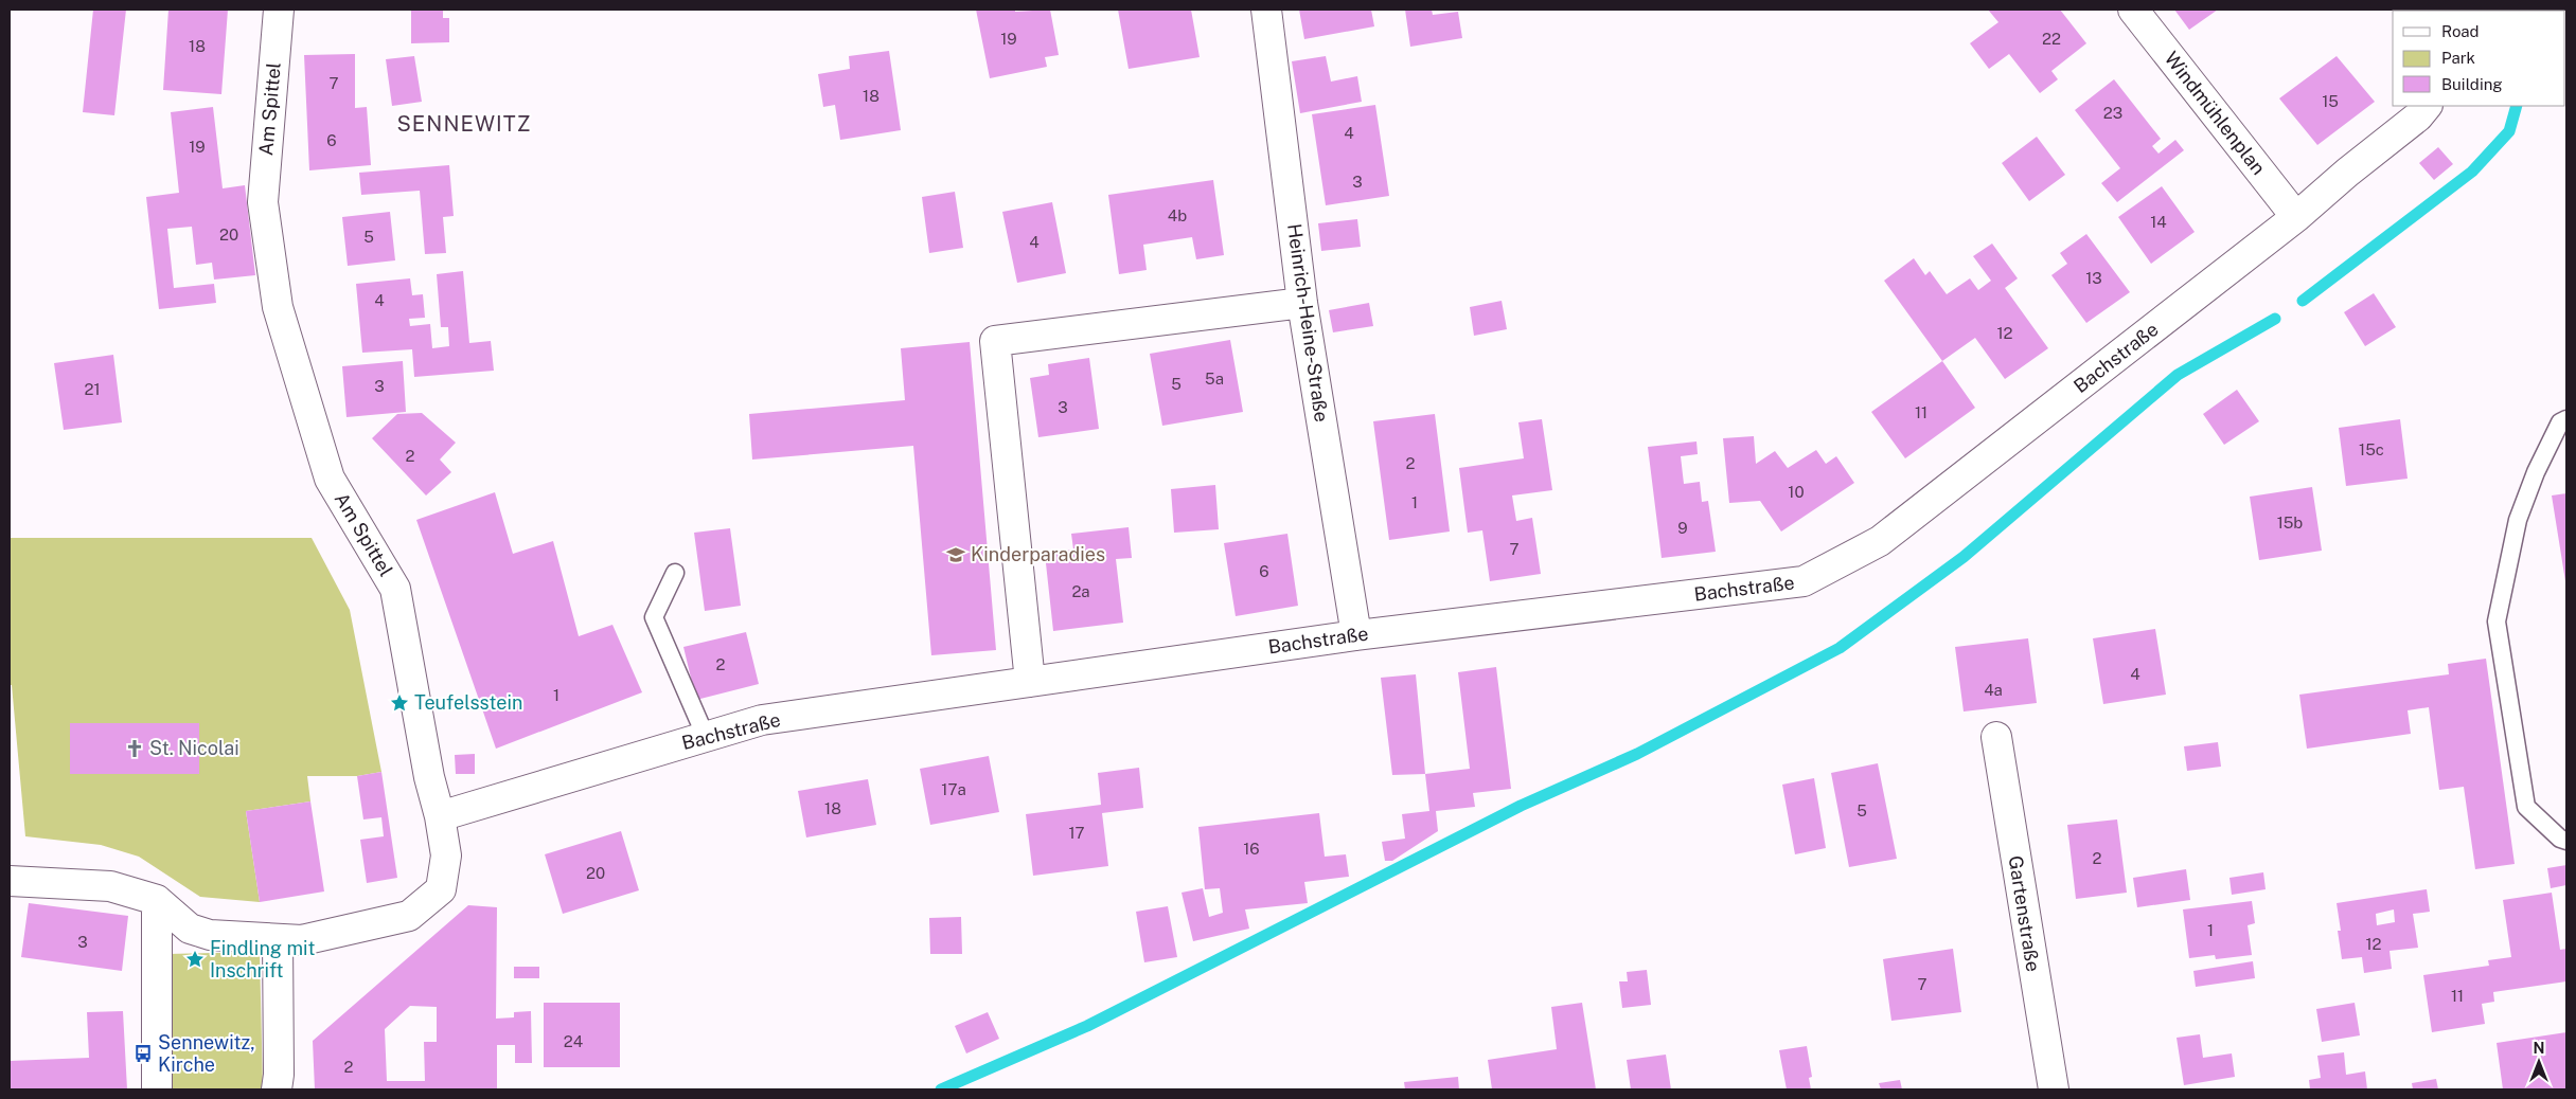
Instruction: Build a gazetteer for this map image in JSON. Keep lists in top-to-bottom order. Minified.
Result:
{"streets":{"street":["Am Spittel","Windmühlenplan","Heinrich-Heine-Straße","Bachstraße","Gartenstraße"]},"crossings":[["Am Spittel","Bachstraße"],["Windmühlenplan","Bachstraße"],["Heinrich-Heine-Straße","Bachstraße"]],"districts":["SENNEWITZ"],"places":{"school or university":["Kinderparadies"],"place":["Teufelsstein","Findling mit Inschrift"],"church":["St. Nicolai"],"bus stop":["Sennewitz, Kirche"]},"house_numbers":["19","22","18","7","18","15","23","4","6","19","3","4b","14","20","5","4","13","4","12","5a","5","3","21","3","11","15c","2","2","10","1","15b","9","7","6","2a","2","4","4a","1","17a","18","5","17","16","2","20","1","3","12","7","11","24","2"],"legend":["Road","Park","Building"],"north":"top"}
